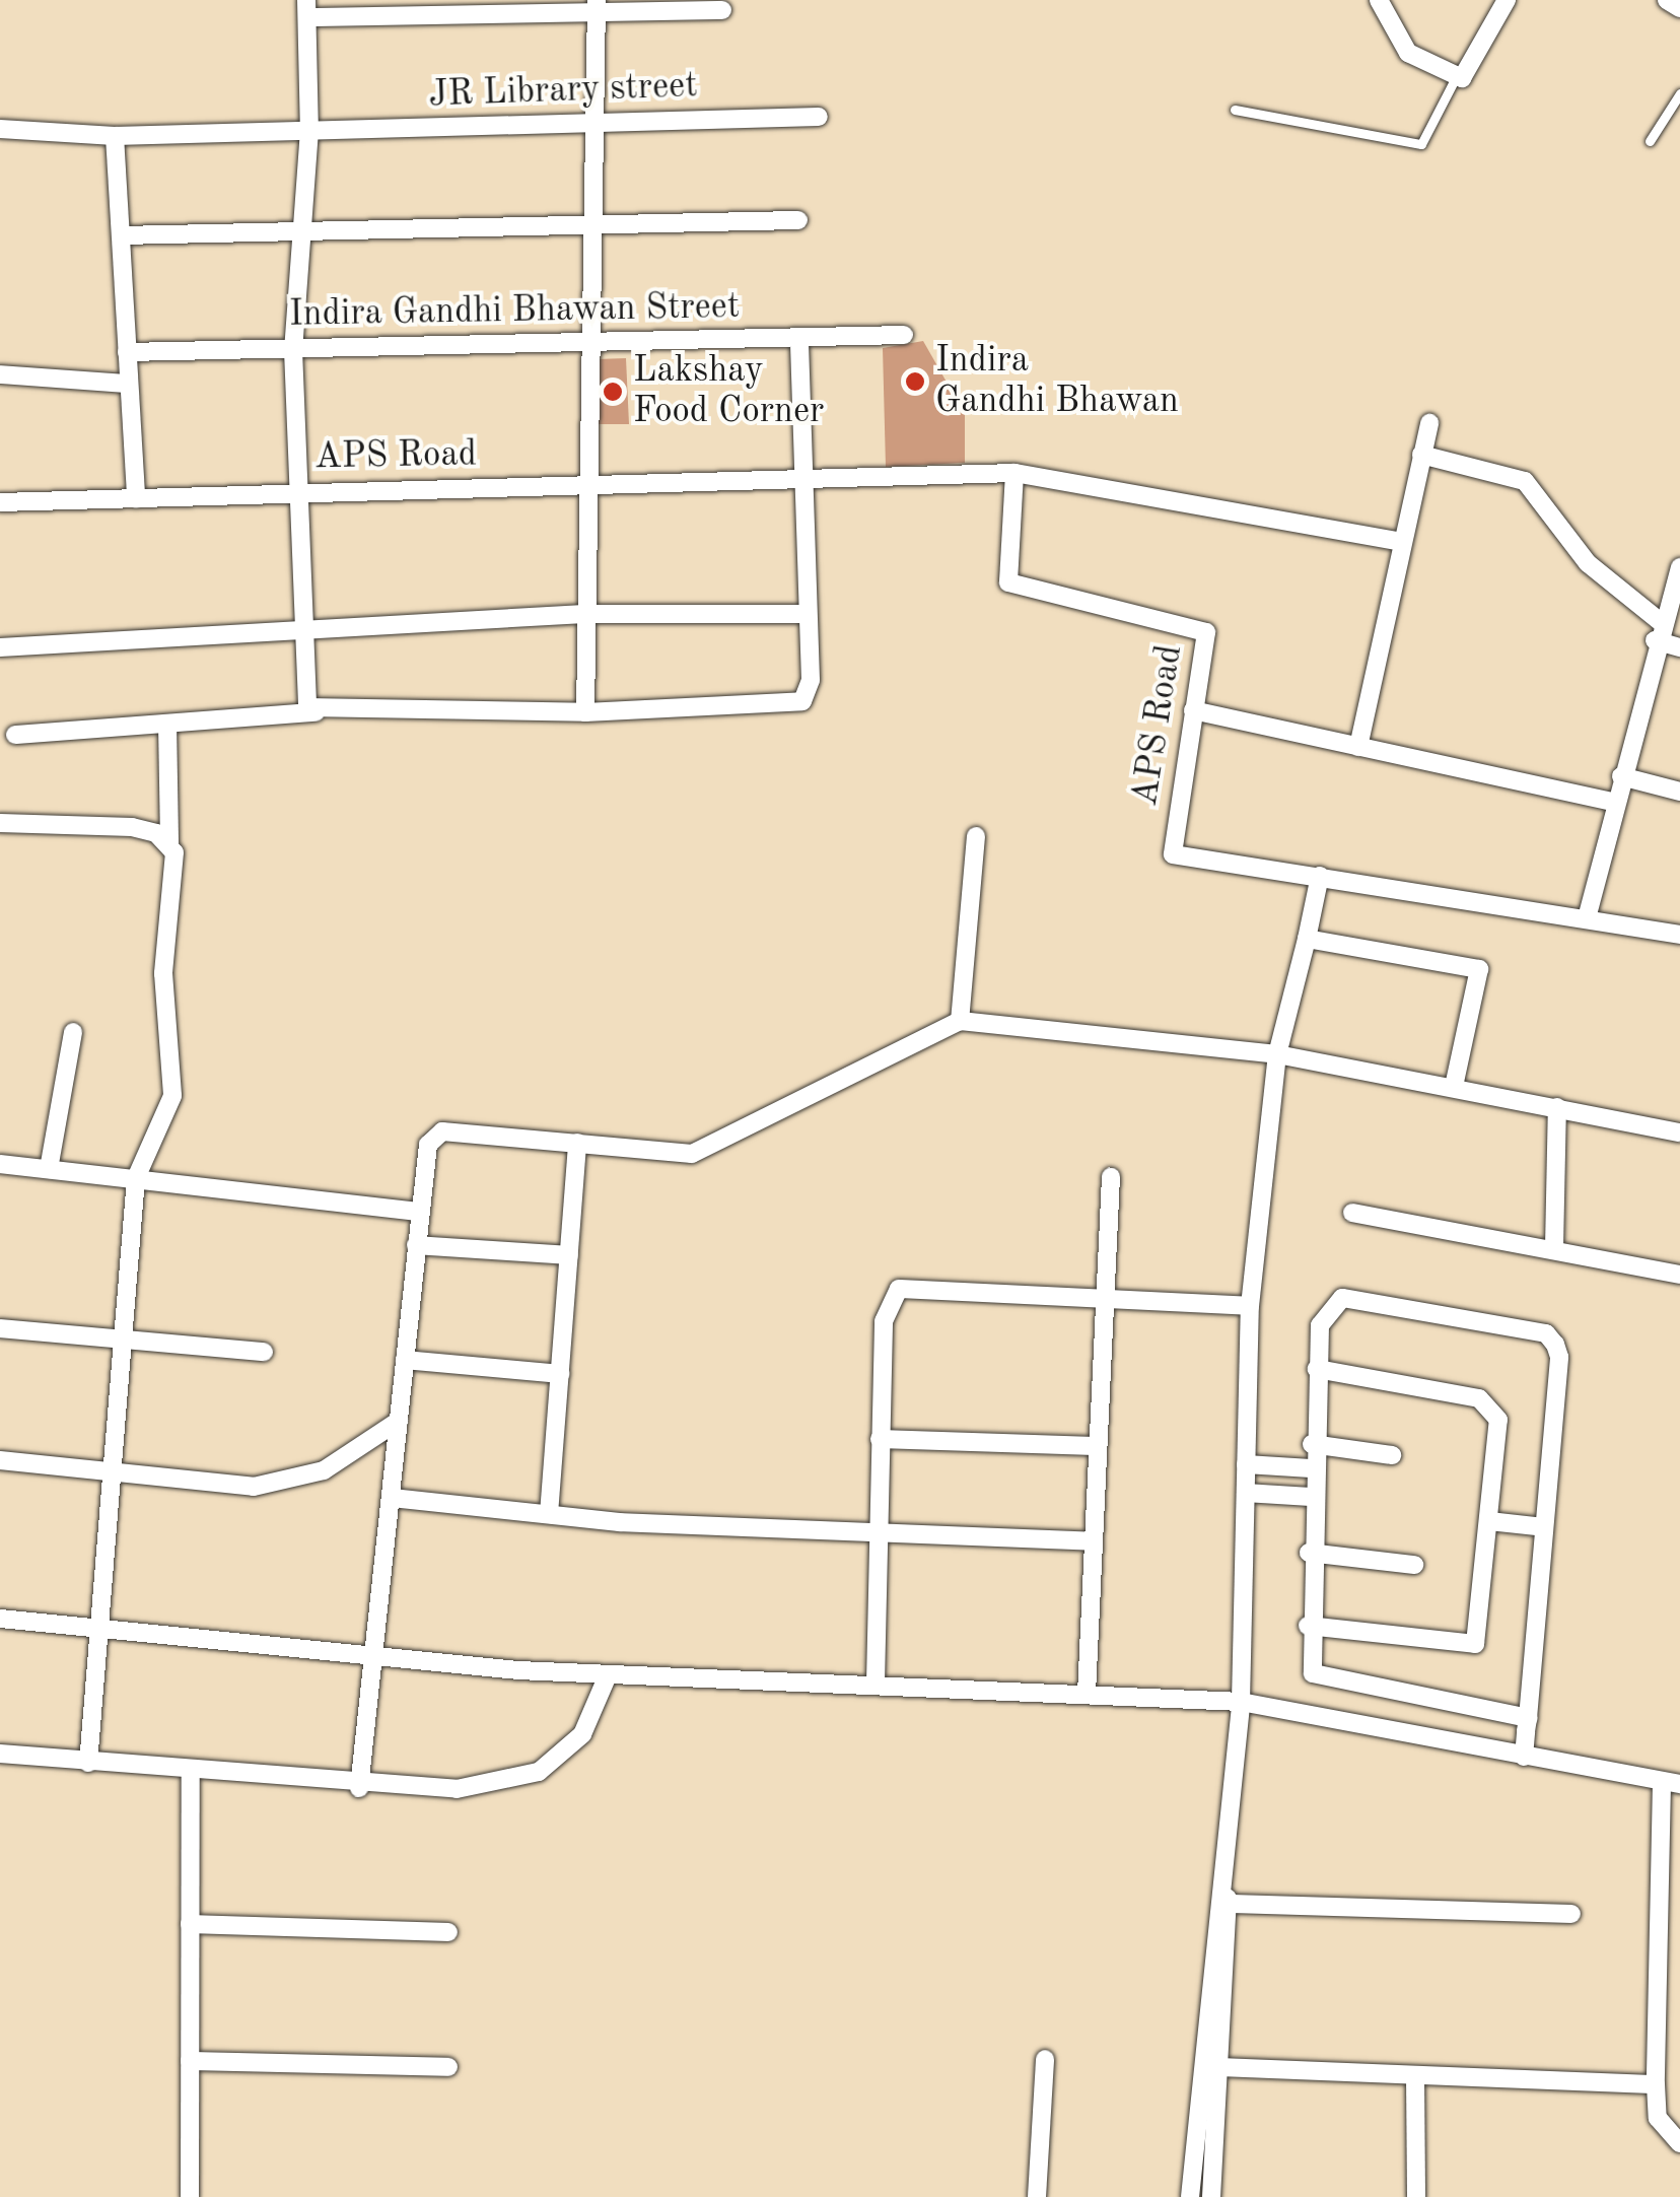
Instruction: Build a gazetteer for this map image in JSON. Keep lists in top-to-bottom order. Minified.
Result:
{"streets":{"street":["JR Library street","Indira Gandhi Bhawan Street","APS Road"]},"places":["Indira Gandhi Bhawan","Lakshay Food Corner"]}
